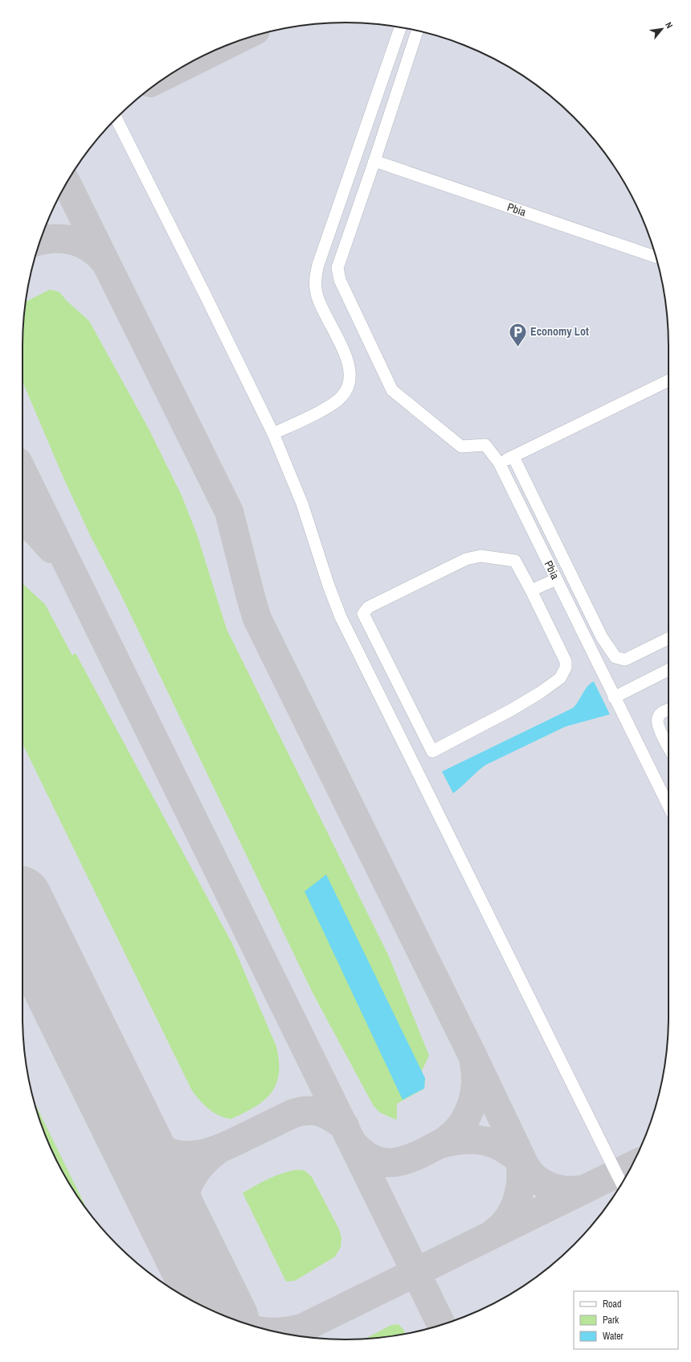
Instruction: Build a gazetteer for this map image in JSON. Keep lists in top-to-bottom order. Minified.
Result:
{"streets":{"lane":["Pbia"]},"places":{"parking":["Economy Lot"]},"legend":["Road","Park","Water"],"north":"top right"}
